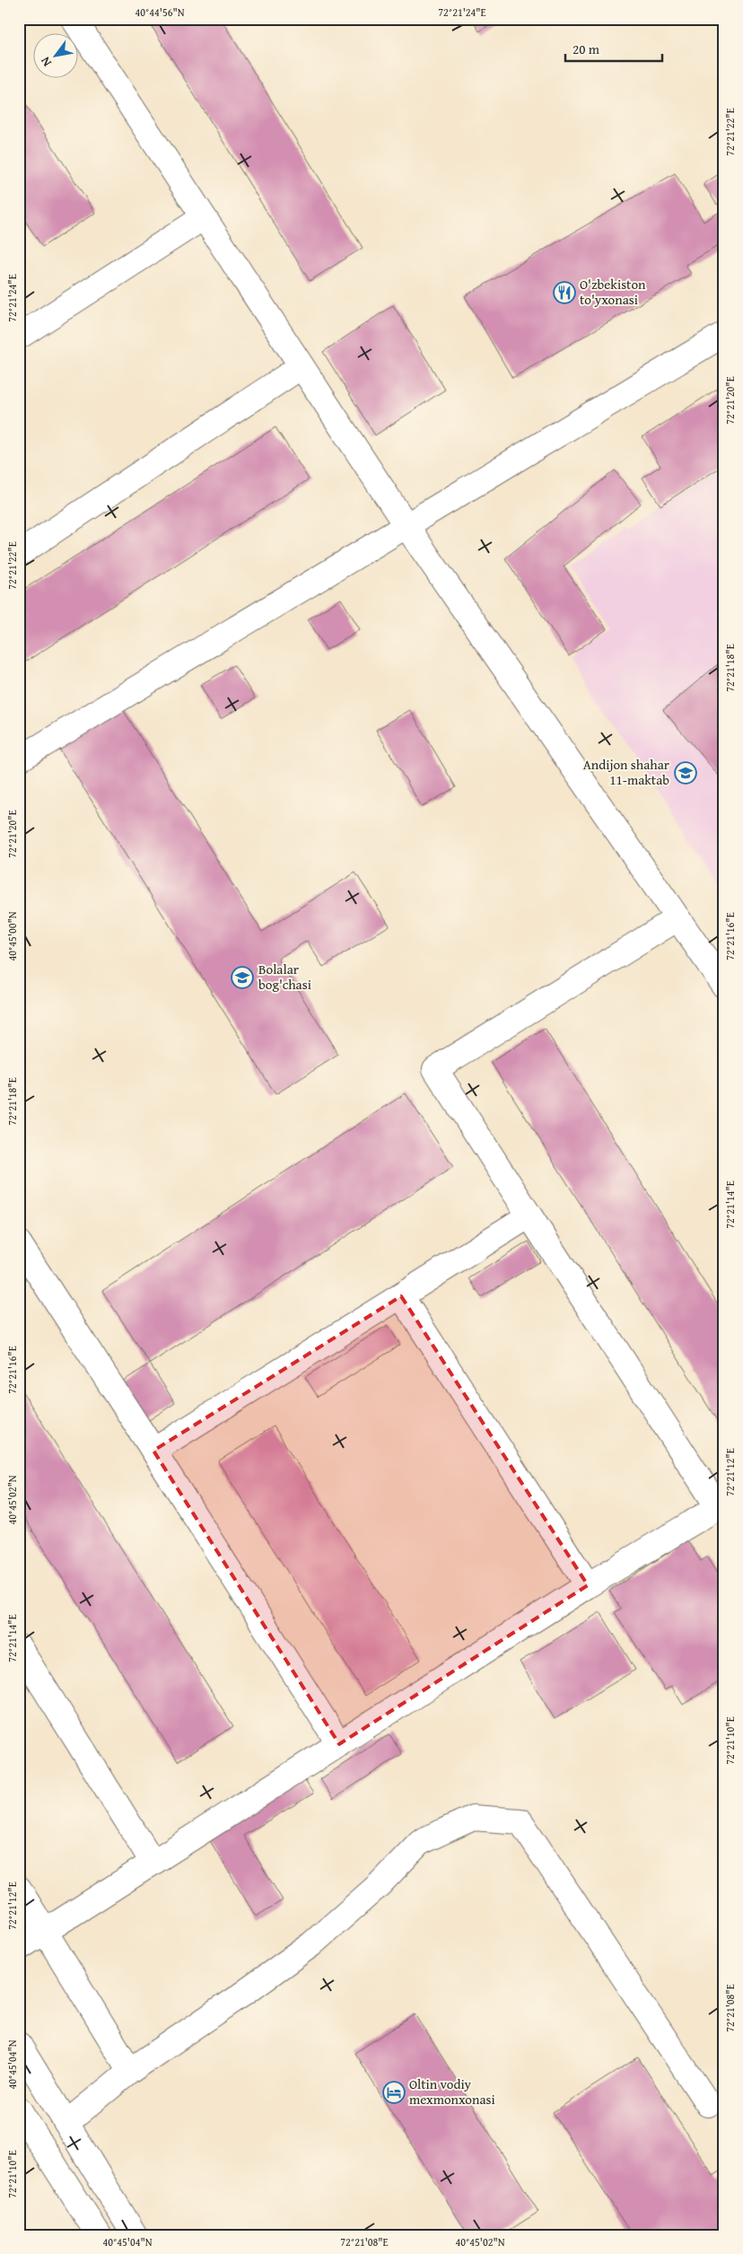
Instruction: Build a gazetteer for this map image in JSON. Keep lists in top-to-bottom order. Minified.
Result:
{"places":{"restaurant":["O'zbekiston to'yxonasi"],"school or university":["Andijon shahar 11-maktab","Bolalar bog'chasi"],"hotel":["Oltin vodiy mexmonxonasi"]},"scale_bar":"20 m","north":"bottom left","coordinates":["40°44'56\"N","72°21'24\"E","72°21'22\"E","72°21'20\"E","72°21'18\"E","72°21'16\"E","40°45'00\"N","72°21'14\"E","72°21'12\"E","40°45'02\"N","72°21'10\"E","72°21'08\"E","40°45'04\"N"]}
